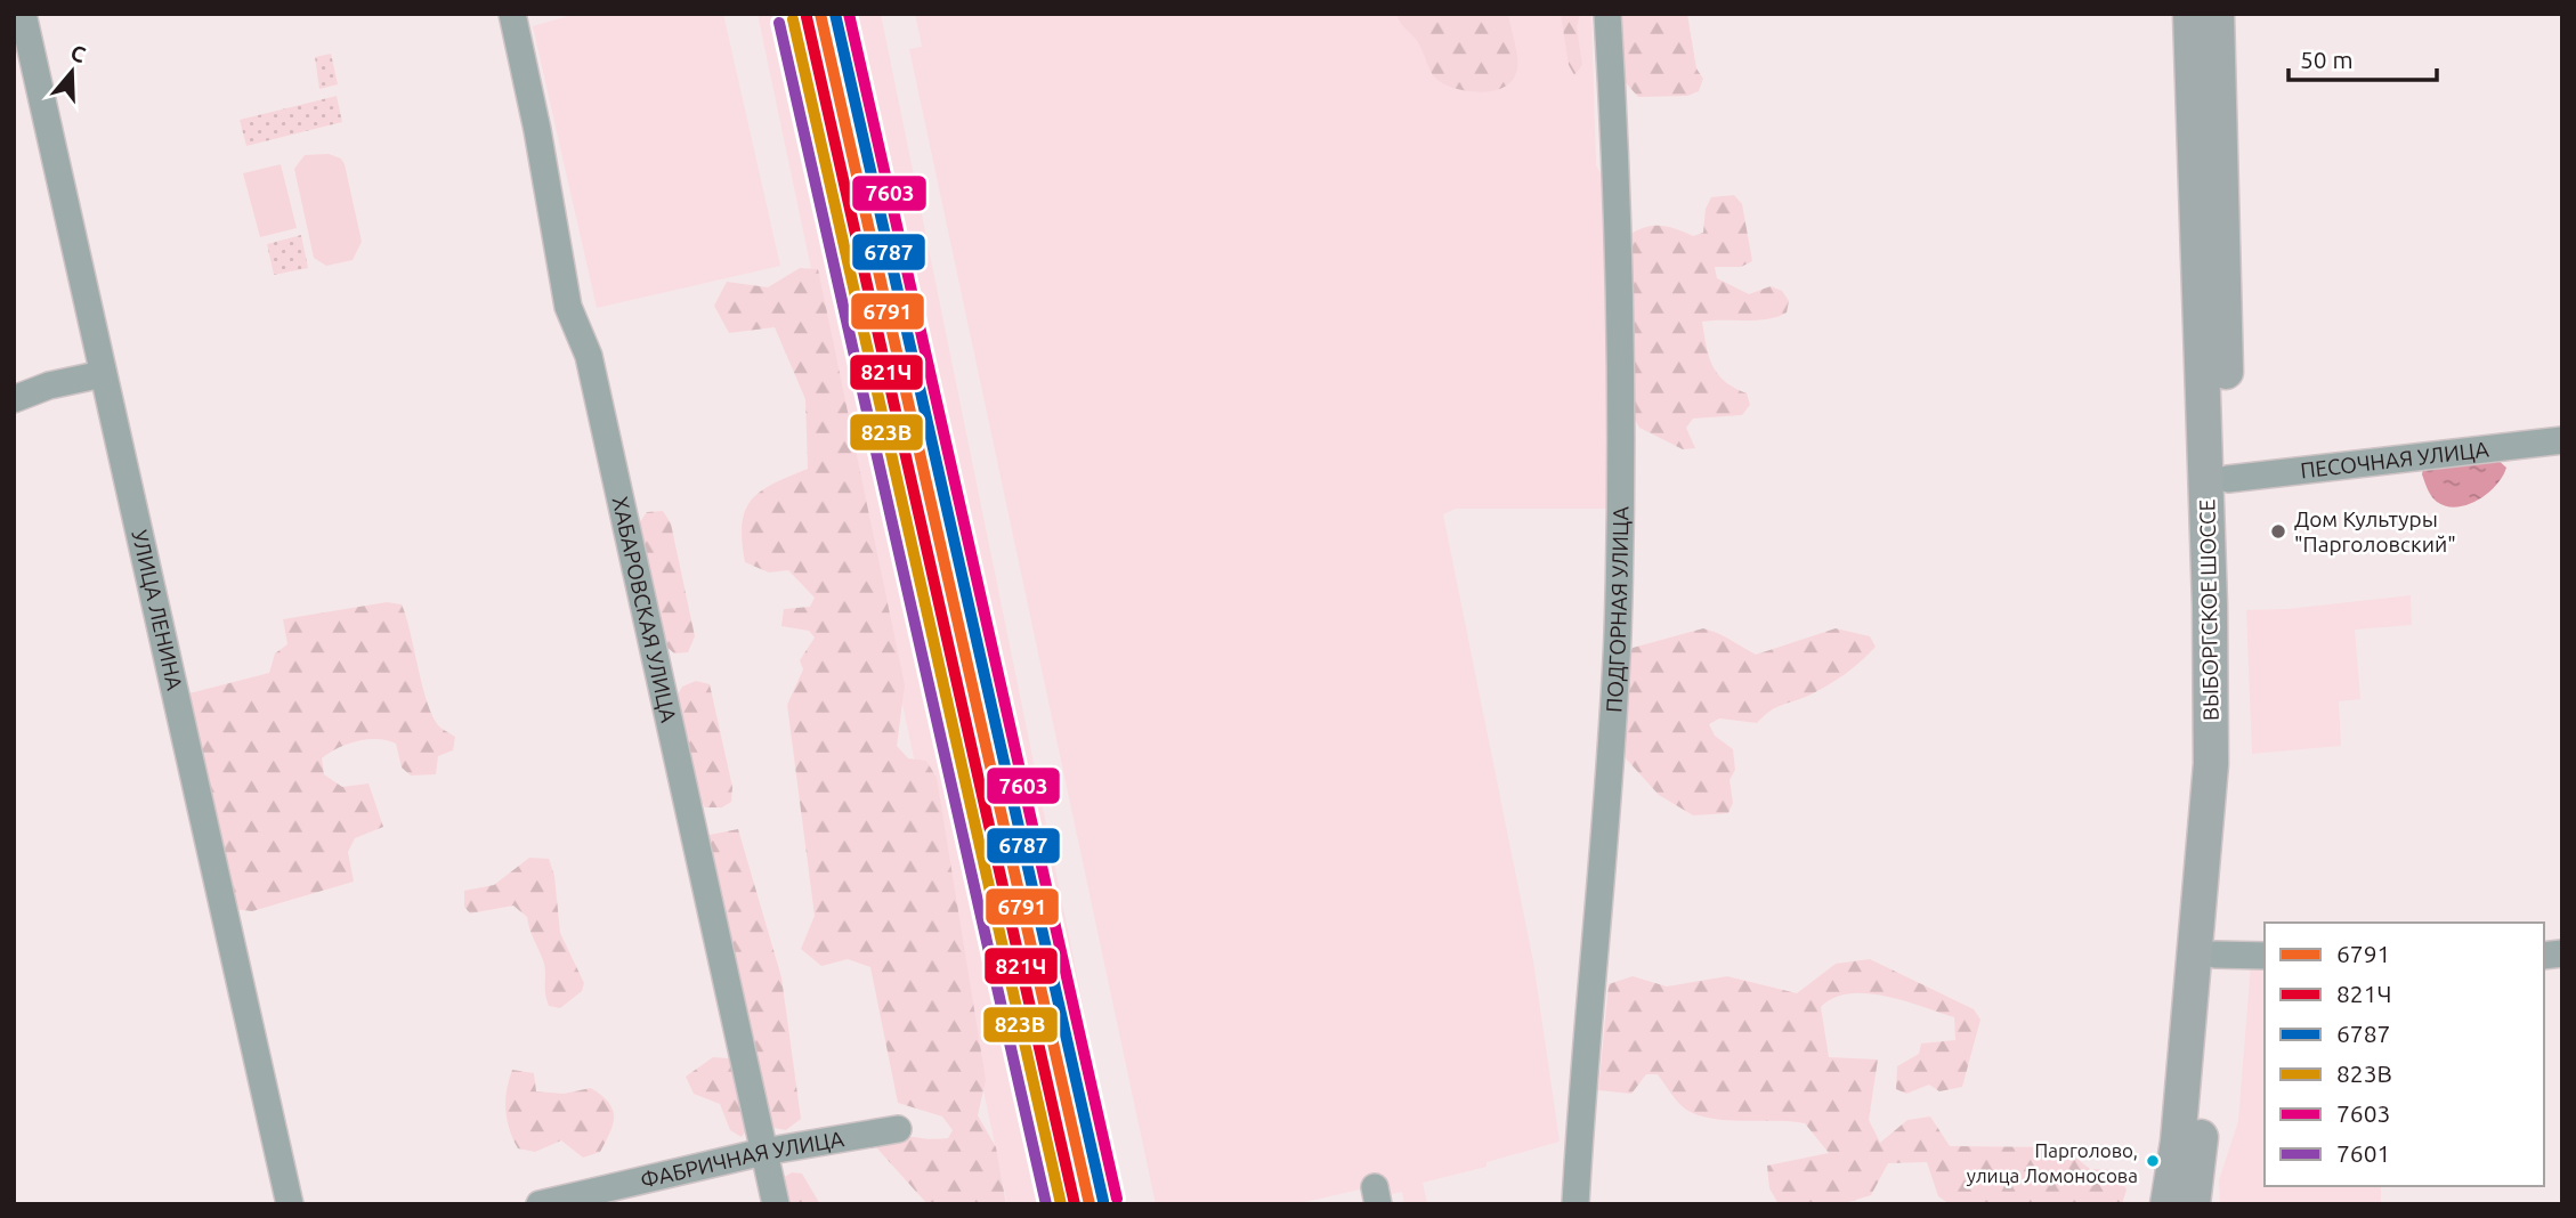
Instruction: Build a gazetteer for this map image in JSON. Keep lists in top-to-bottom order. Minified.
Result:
{"streets":{"main road":["ВЫБОРГСКОЕ ШОССЕ"],"street":["ПЕСОЧНАЯ УЛИЦА","ХАБАРОВСКАЯ УЛИЦА","УЛИЦА ЛЕНИНА","ПОДГОРНАЯ УЛИЦА","ФАБРИЧНАЯ УЛИЦА"]},"crossings":[["ПЕСОЧНАЯ УЛИЦА","ВЫБОРГСКОЕ ШОССЕ"],["ХАБАРОВСКАЯ УЛИЦА","ФАБРИЧНАЯ УЛИЦА"]],"places":["Дом Культуры \"Парголовский\"","Парголово, улица Ломоносова"],"lines":["transit line 6791","transit line 6787","transit line 7603","transit line 821Ч","transit line 823В","transit line 7601"],"legend":["6791","821Ч","6787","823В","7603","7601"],"scale_bar":"50 m","north":"top"}
